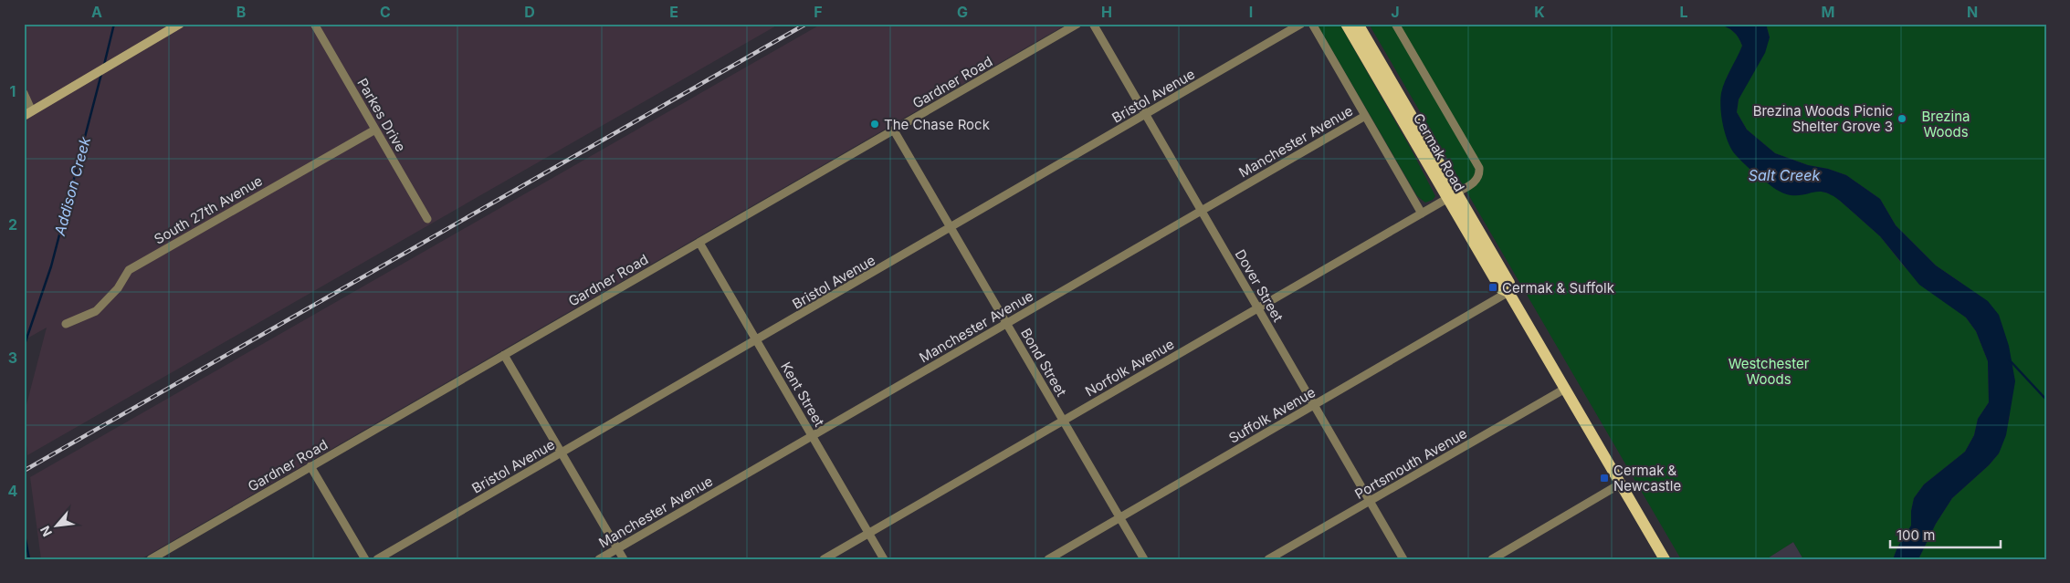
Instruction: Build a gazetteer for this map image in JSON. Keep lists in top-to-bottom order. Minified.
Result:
{"streets":{"main road":["Cermak Road"],"street":["Gardner Road","Bristol Avenue","Parkes Drive","Manchester Avenue","South 27th Avenue","Dover Street","Bond Street","Norfolk Avenue","Kent Street","Suffolk Avenue","Portsmouth Avenue"]},"crossings":[["Gardner Road","Bond Street"],["Gardner Road","Kent Street"],["Bristol Avenue","Dover Street"],["Bristol Avenue","Bond Street"],["Bristol Avenue","Kent Street"],["Parkes Drive","South 27th Avenue"],["Manchester Avenue","Dover Street"],["Manchester Avenue","Bond Street"],["Manchester Avenue","Kent Street"],["Cermak Road","Norfolk Avenue"],["Cermak Road","Suffolk Avenue"],["Cermak Road","Portsmouth Avenue"],["Dover Street","Norfolk Avenue"],["Dover Street","Suffolk Avenue"],["Dover Street","Portsmouth Avenue"],["Bond Street","Norfolk Avenue"],["Bond Street","Suffolk Avenue"],["Norfolk Avenue","Kent Street"]],"water":["Salt Creek","Addison Creek"],"parks":["Brezina Woods","Westchester Woods"],"places":{"other":["Brezina Woods Picnic Shelter Grove 3","The Chase Rock"],"transit":["Cermak & Suffolk","Cermak & Newcastle"]},"scale_bar":"100 m","north":"bottom left","grid":{"columns":["A","B","C","D","E","F","G","H","I","J","K","L","M","N"],"rows":["1","2","3","4"]}}
